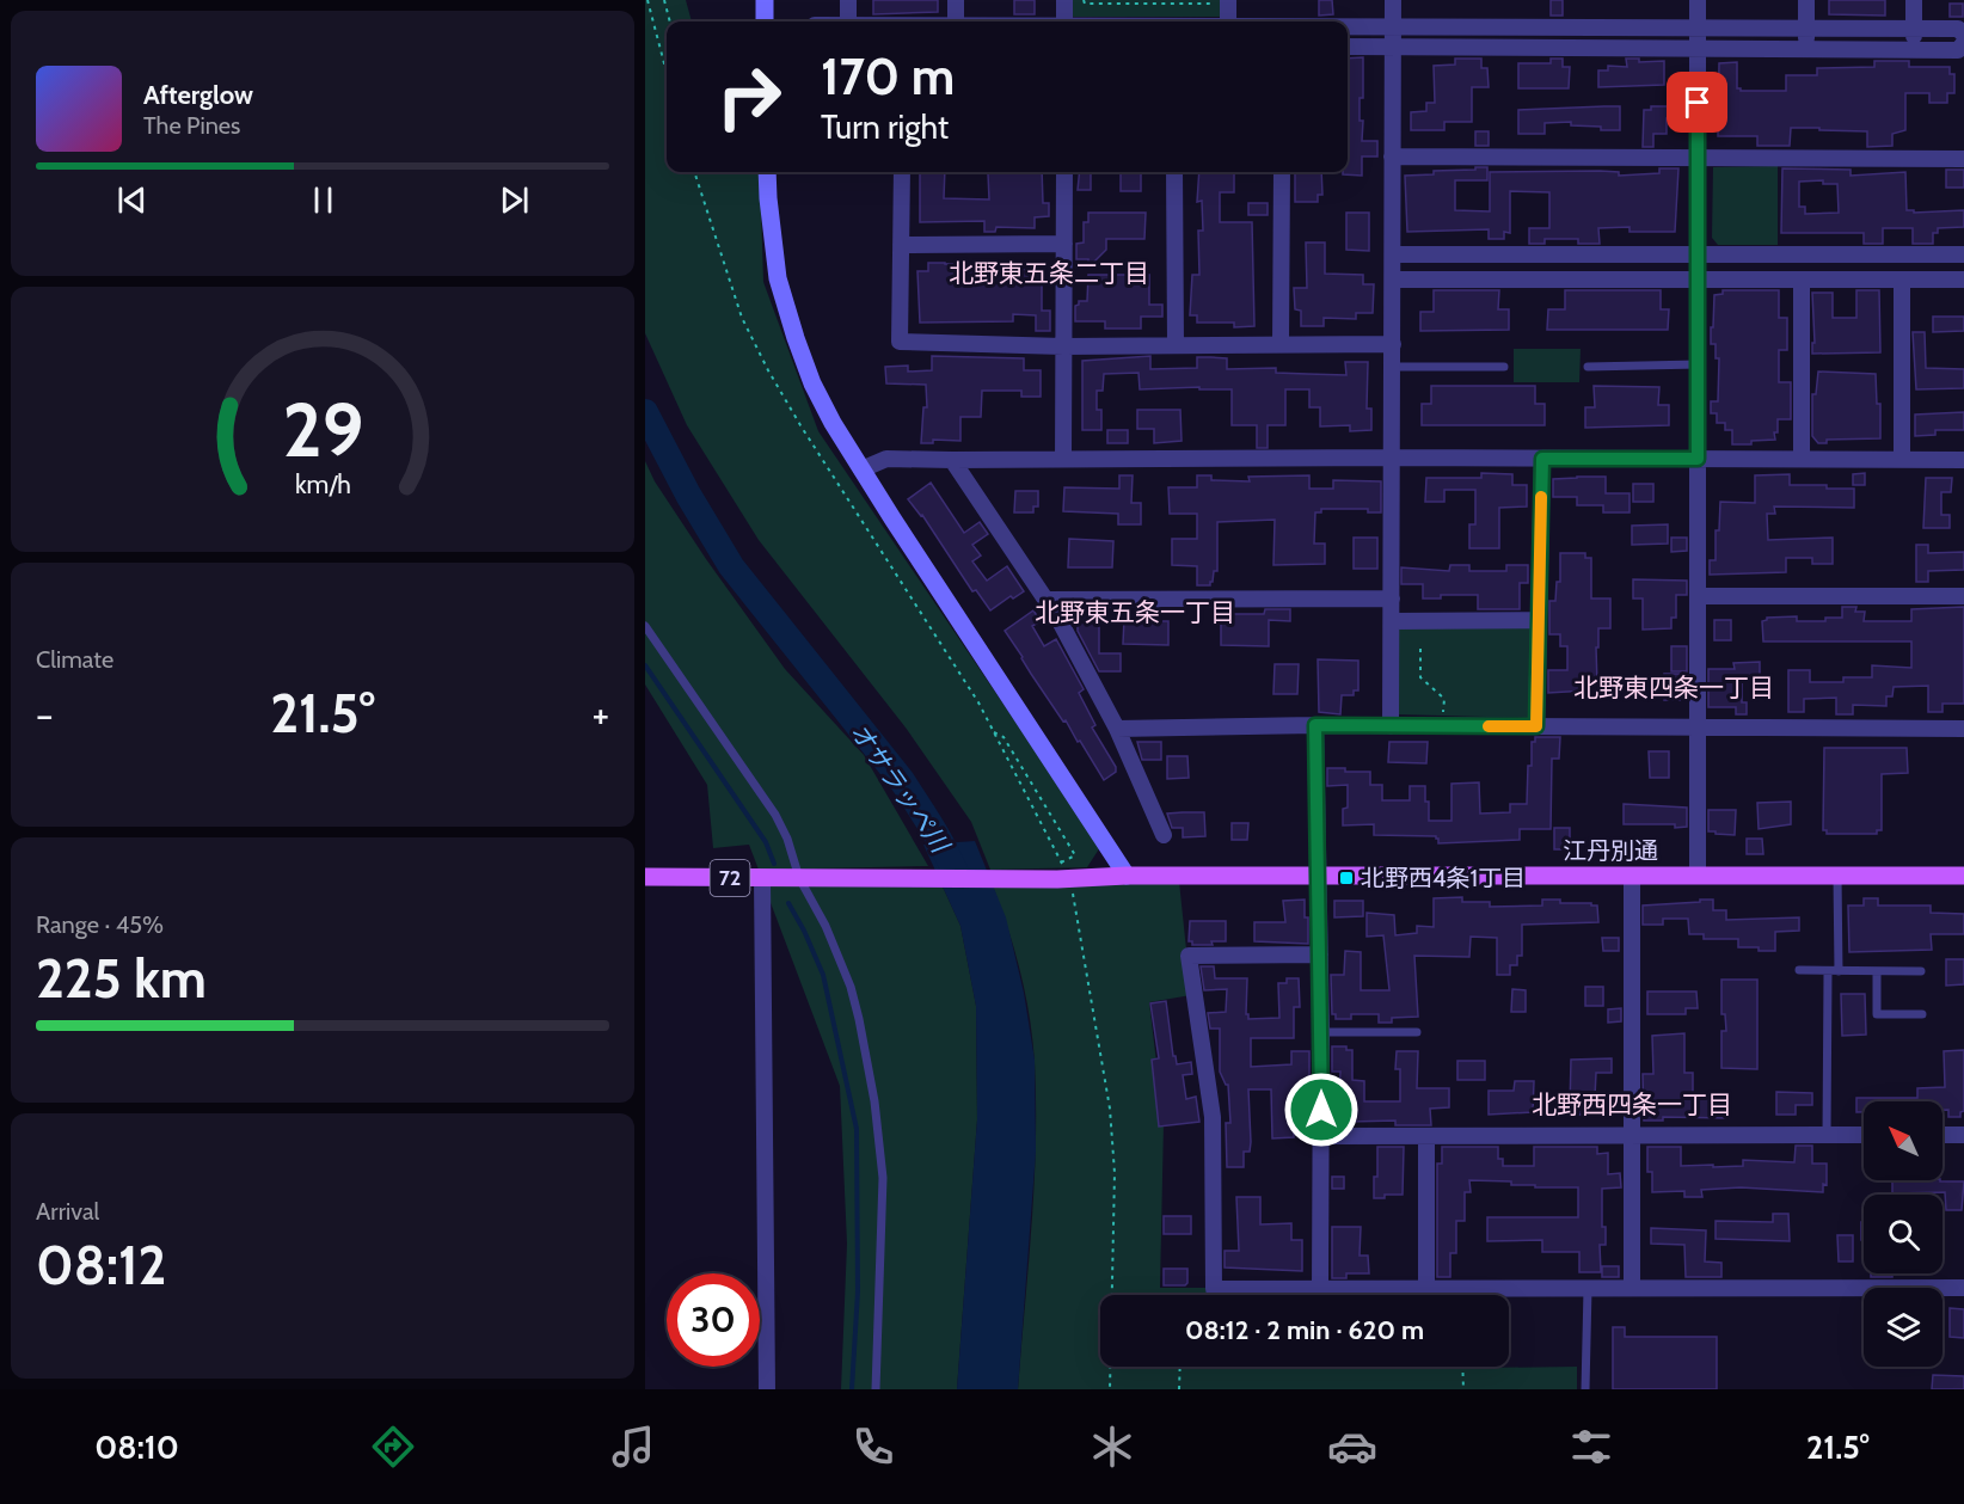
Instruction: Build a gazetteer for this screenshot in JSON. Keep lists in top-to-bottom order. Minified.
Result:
{"streets":{"main road":["江丹別通","72"]},"crossings":[["江丹別通","72"]],"districts":["北野東五条二丁目","北野東五条一丁目","北野東四条一丁目","北野西四条一丁目"],"water":["オサラッペ川"],"places":{"transit":["北野西4条1丁目"]},"north":"top left","page":{"turn":["170 m","Turn right"],"song":["Afterglow","The Pines"],"tile":["Climate",["Range · 45%","225 km"],["Arrival","08:12"]],"heat":["−","21.5°","+"],"limit":"30","trip":"08:12 · 2 min · 620 m","tabs":["08:10","21.5°"],"gauge":["29","km/h"]}}
